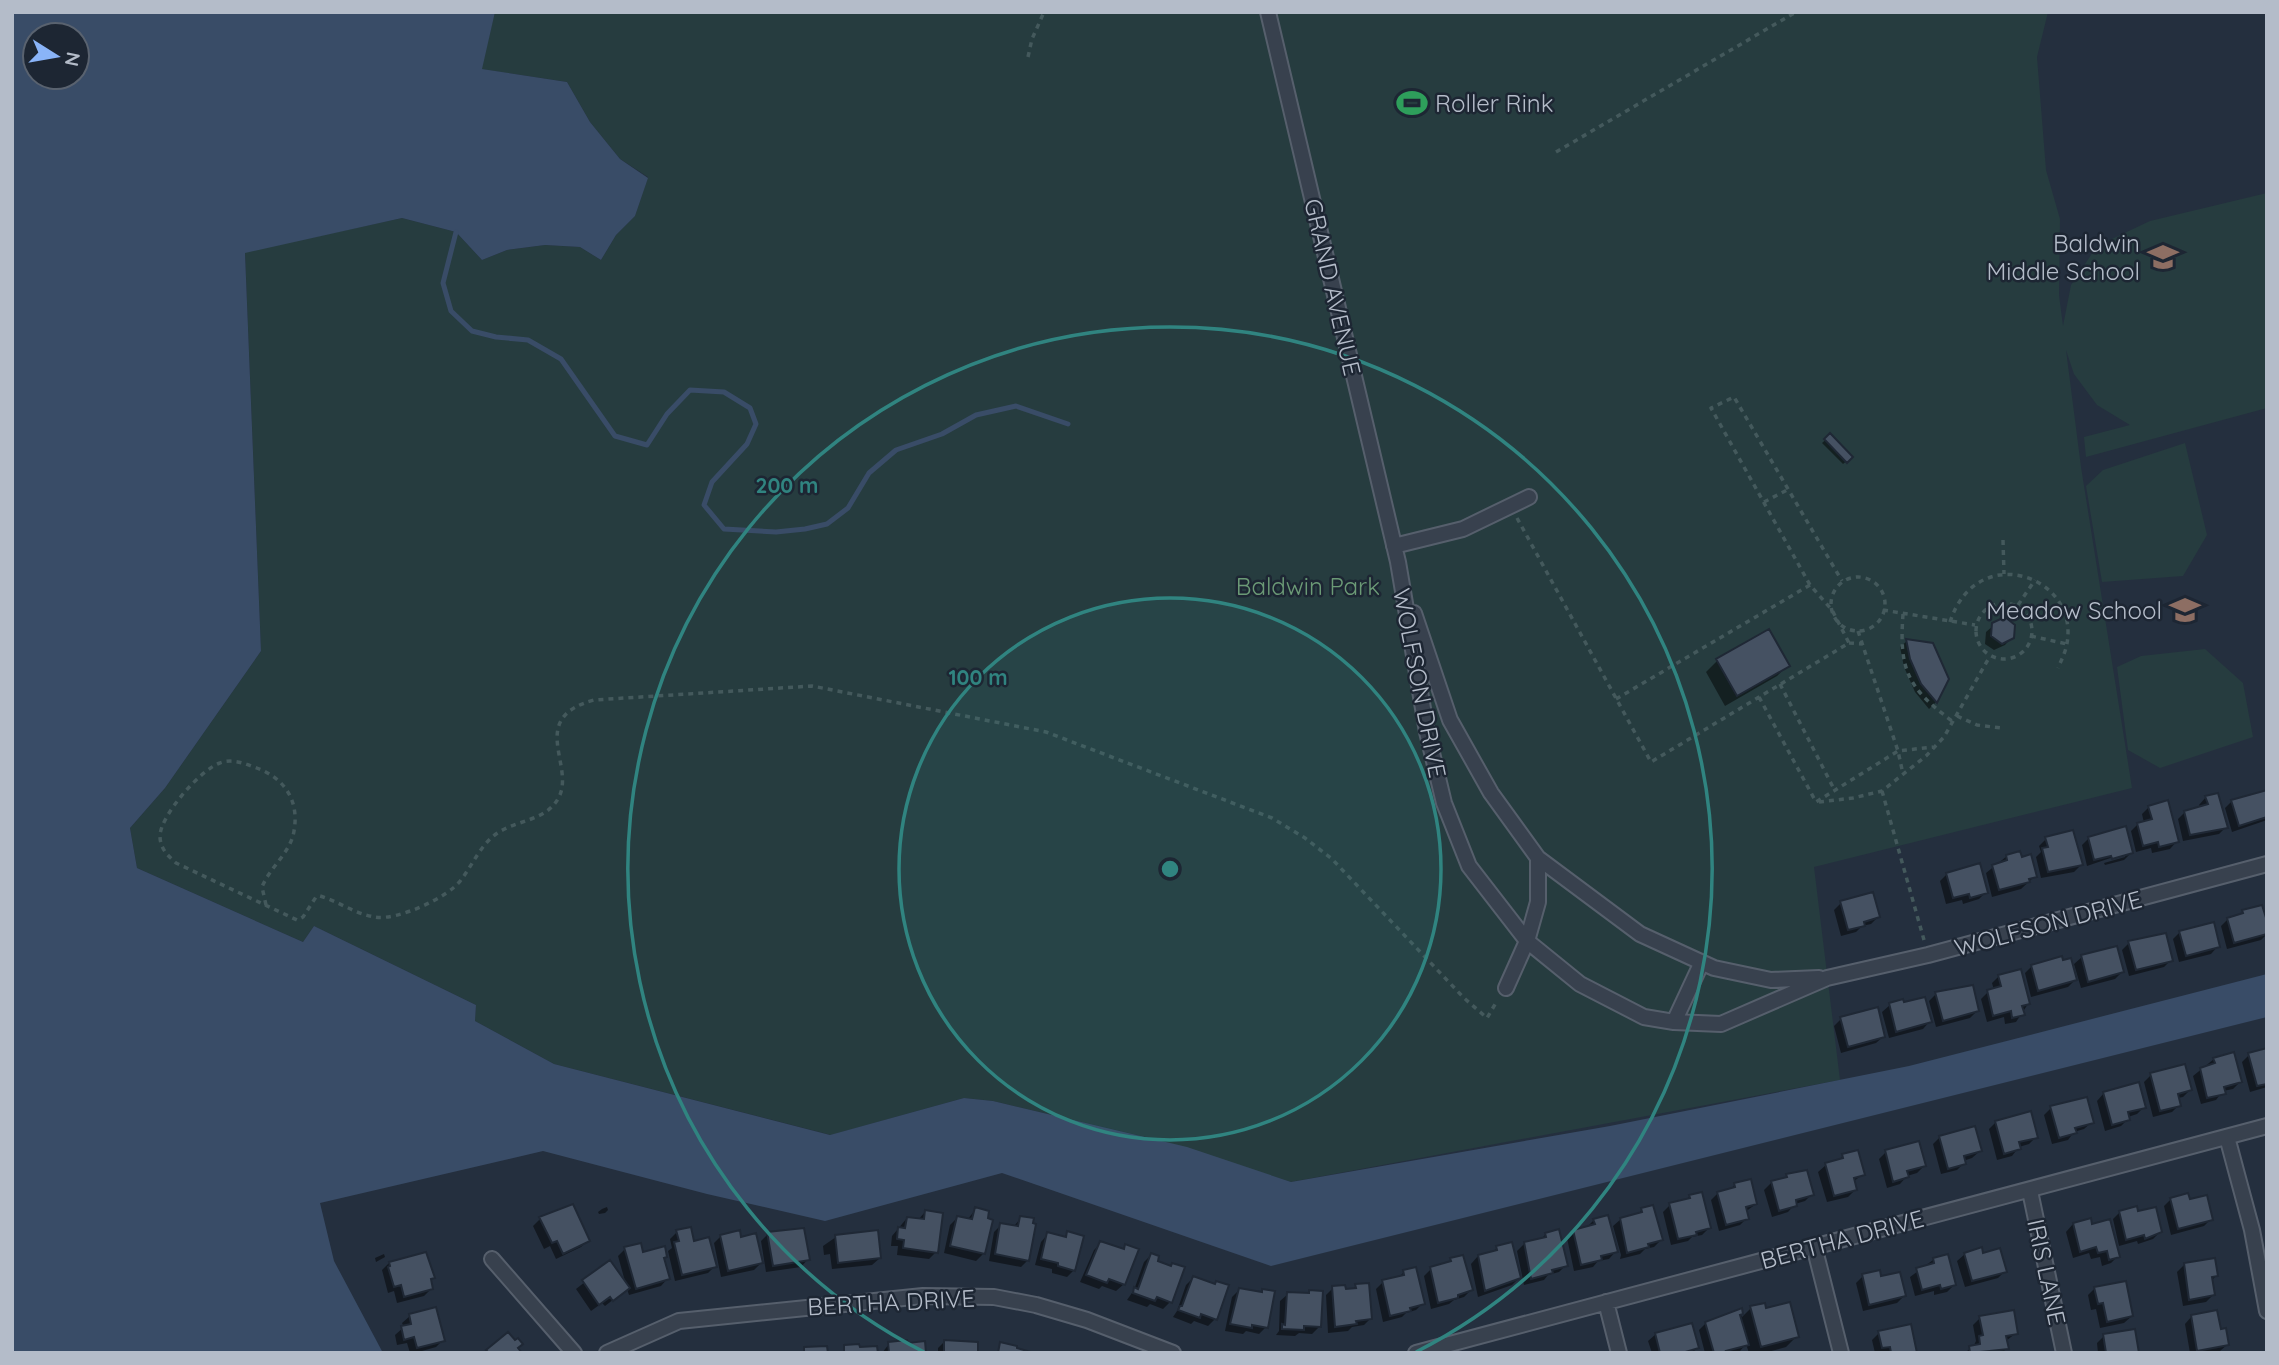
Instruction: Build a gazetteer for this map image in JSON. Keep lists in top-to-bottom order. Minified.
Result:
{"streets":{"street":["GRAND AVENUE","WOLFSON DRIVE","BERTHA DRIVE","IRIS LANE"]},"crossings":[["GRAND AVENUE","WOLFSON DRIVE"],["BERTHA DRIVE","IRIS LANE"]],"parks":["Baldwin Park"],"places":{"sports":["Roller Rink"],"school or university":["Baldwin Middle School","Meadow School"]},"north":"right","rings":["200 m","100 m"]}
